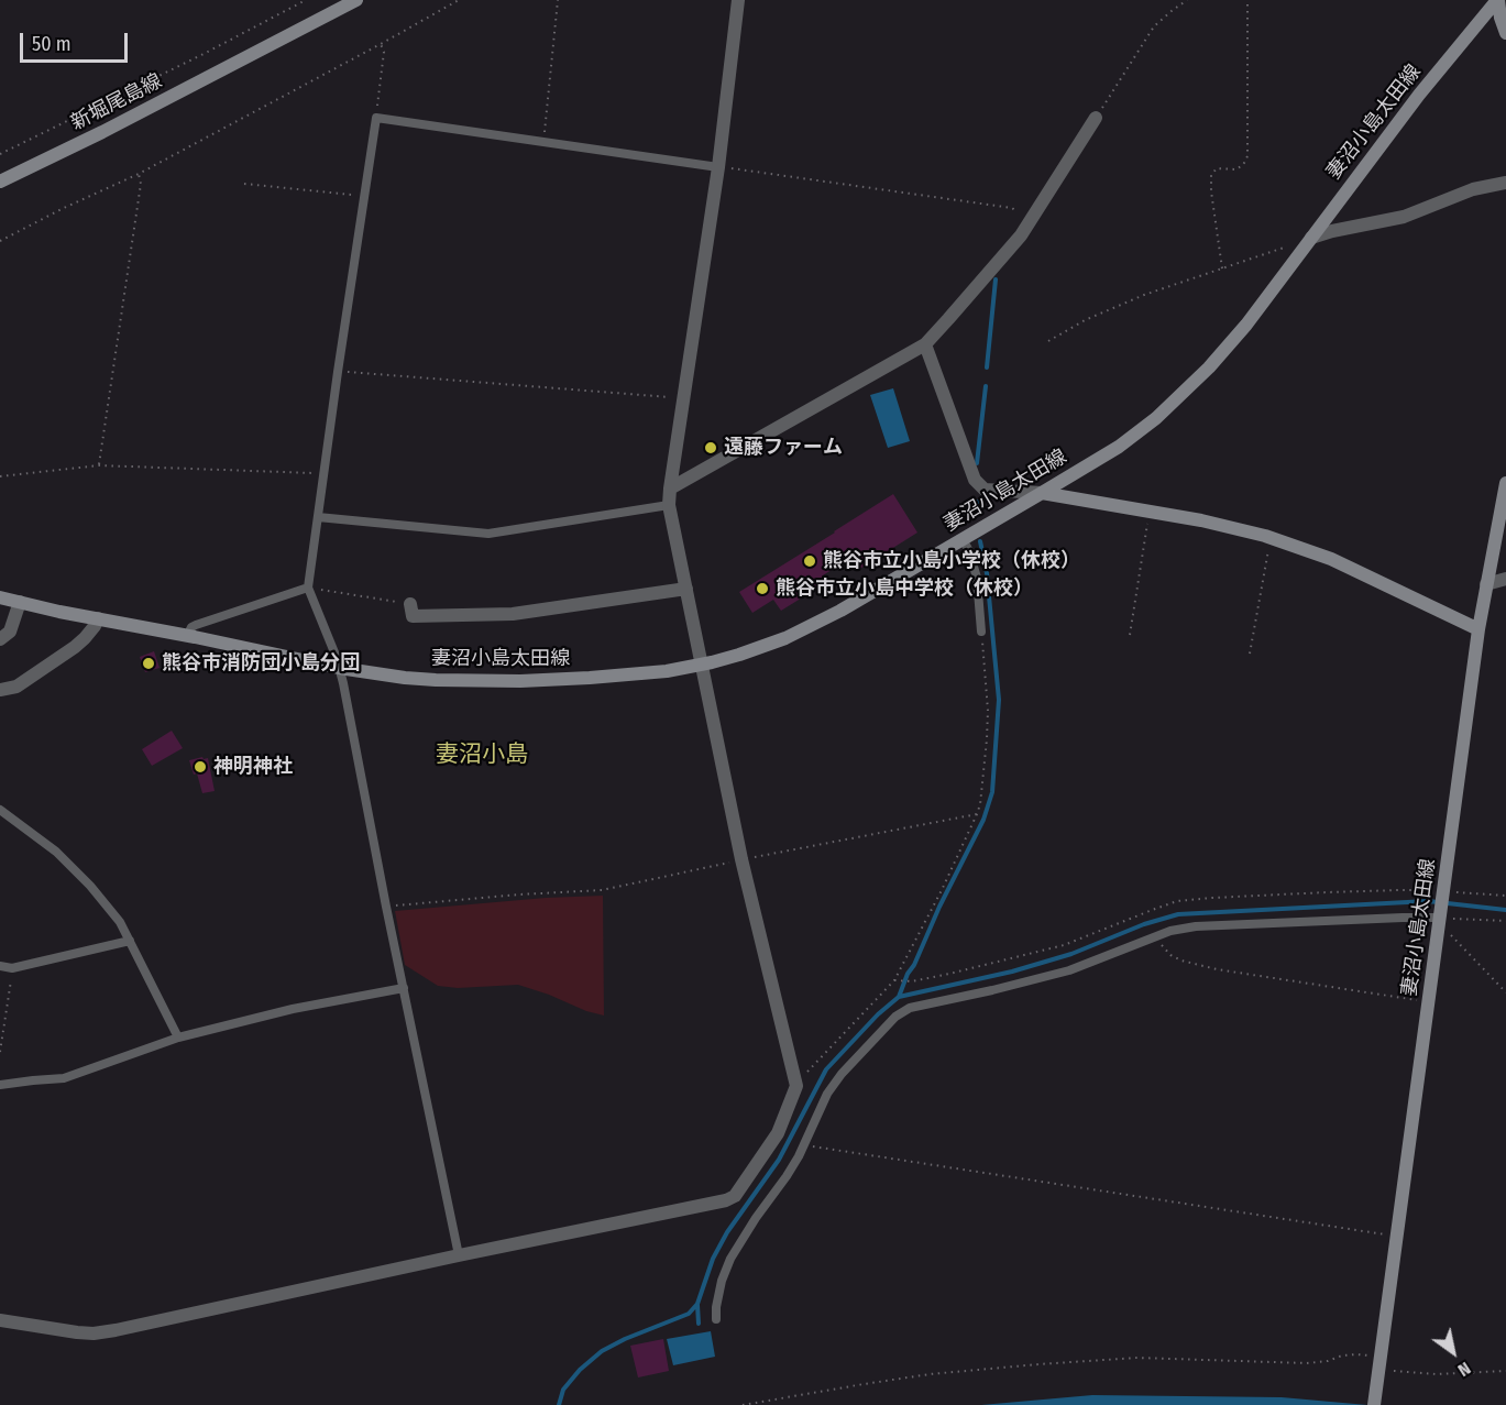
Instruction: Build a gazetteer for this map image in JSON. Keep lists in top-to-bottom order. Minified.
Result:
{"streets":{"main road":["新堀尾島線","妻沼小島太田線"]},"districts":["妻沼小島"],"places":["遠藤ファーム","熊谷市立小島小学校（休校）","熊谷市立小島中学校（休校）","熊谷市消防団小島分団","神明神社"],"scale_bar":"50 m","north":"bottom right"}
